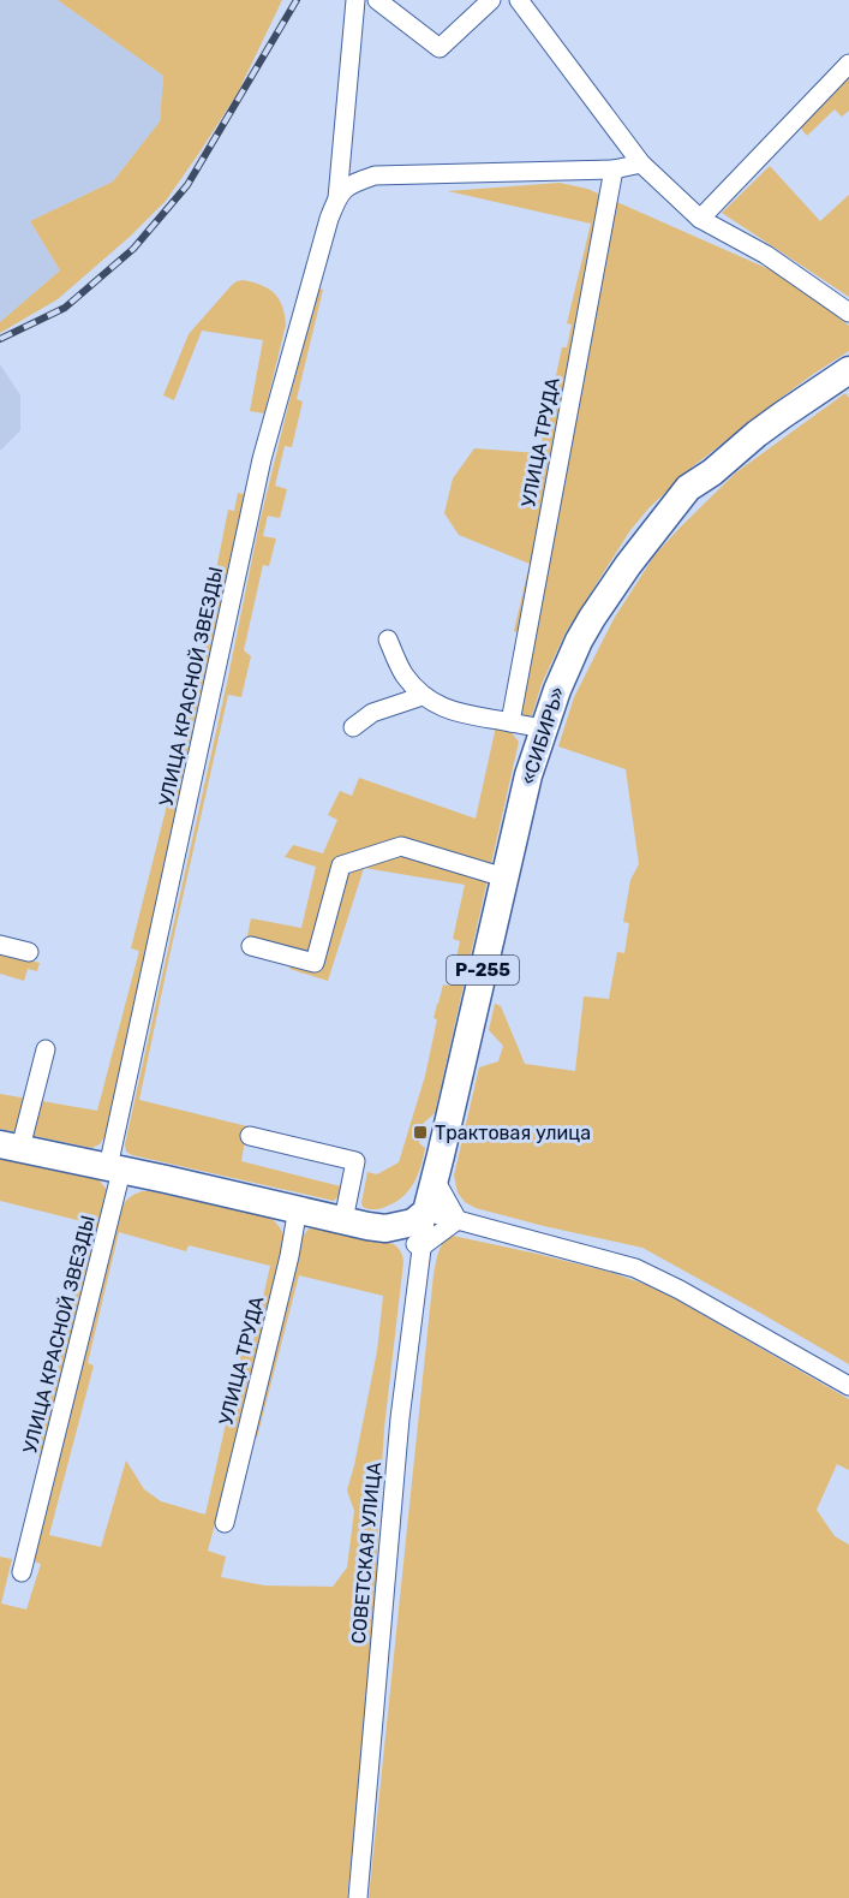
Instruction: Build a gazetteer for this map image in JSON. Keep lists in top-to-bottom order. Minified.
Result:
{"streets":{"highway":["«СИБИРЬ»","Р-255"],"street":["УЛИЦА ТРУДА","УЛИЦА КРАСНОЙ ЗВЕЗДЫ","СОВЕТСКАЯ УЛИЦА"]},"crossings":[["«СИБИРЬ»","СОВЕТСКАЯ УЛИЦА"]],"places":{"transit":["Трактовая улица"]}}
